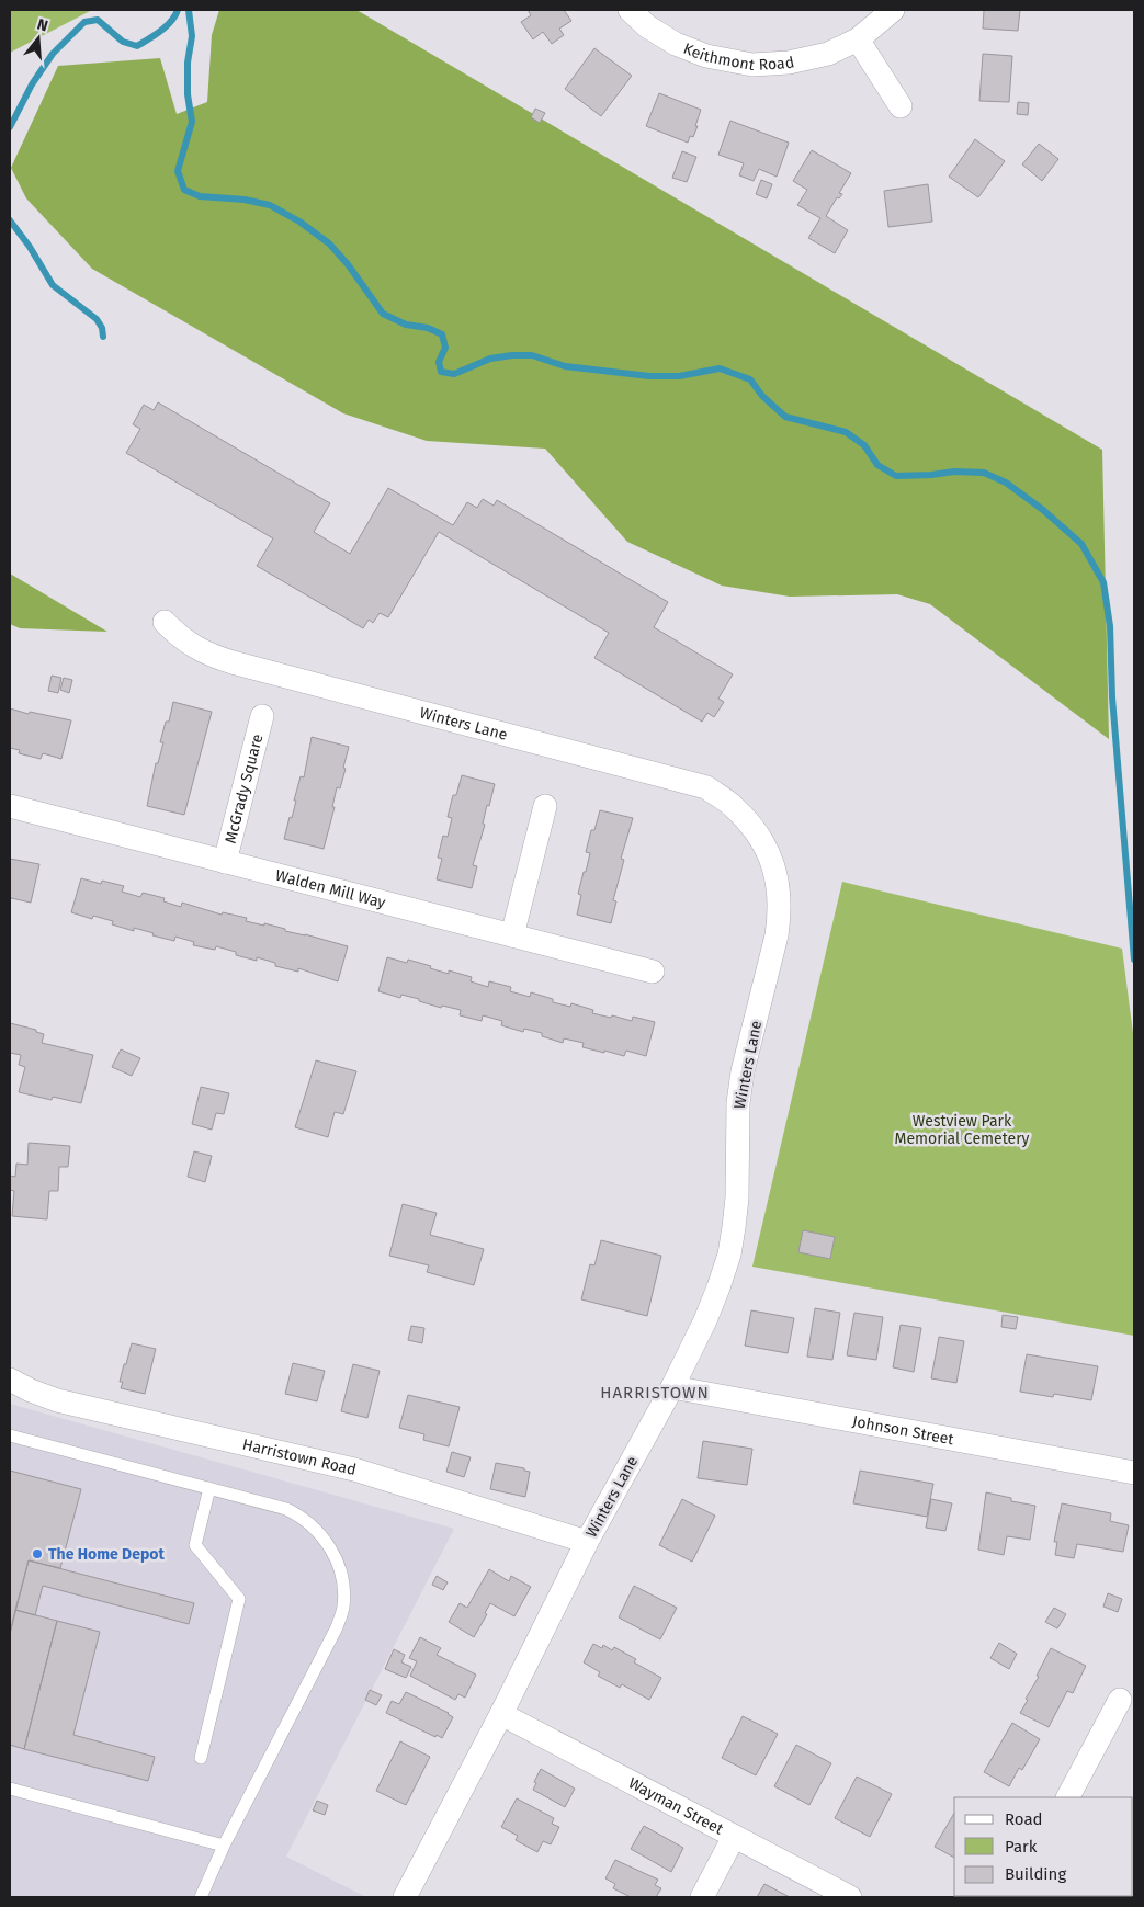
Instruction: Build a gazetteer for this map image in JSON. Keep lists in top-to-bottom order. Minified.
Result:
{"streets":{"street":["Keithmont Road","Winters Lane","McGrady Square","Walden Mill Way","Johnson Street","Harristown Road","Wayman Street"]},"crossings":[["Winters Lane","Johnson Street"],["Winters Lane","Harristown Road"],["Winters Lane","Wayman Street"],["McGrady Square","Walden Mill Way"]],"districts":["HARRISTOWN"],"parks":["Westview Park Memorial Cemetery"],"places":["The Home Depot"],"legend":["Road","Park","Building"],"north":"top"}
